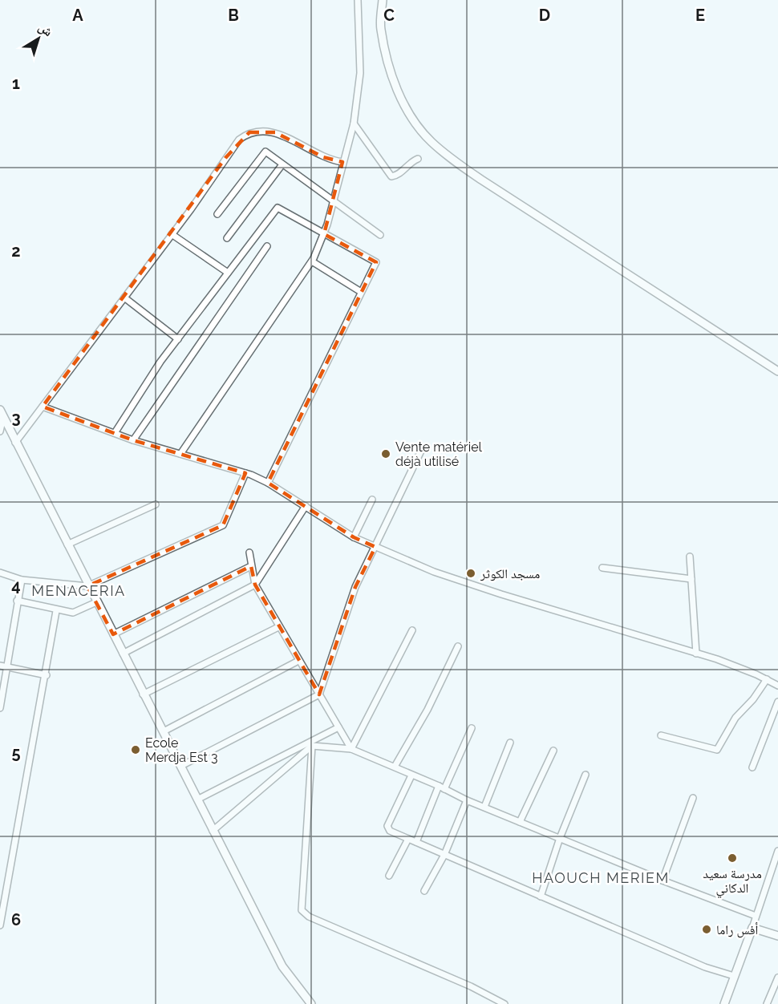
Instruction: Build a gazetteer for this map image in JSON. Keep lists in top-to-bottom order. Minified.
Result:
{"districts":["MENACERIA","HAOUCH MERIEM"],"places":["Vente matériel déjà utilisé","مسجد الكوثر","Ecole Merdja Est 3","مدرسة سعيد الدكاني","أفس راما"],"north":"top right","grid":{"columns":["A","B","C","D","E"],"rows":["1","2","3","4","5","6"]}}
